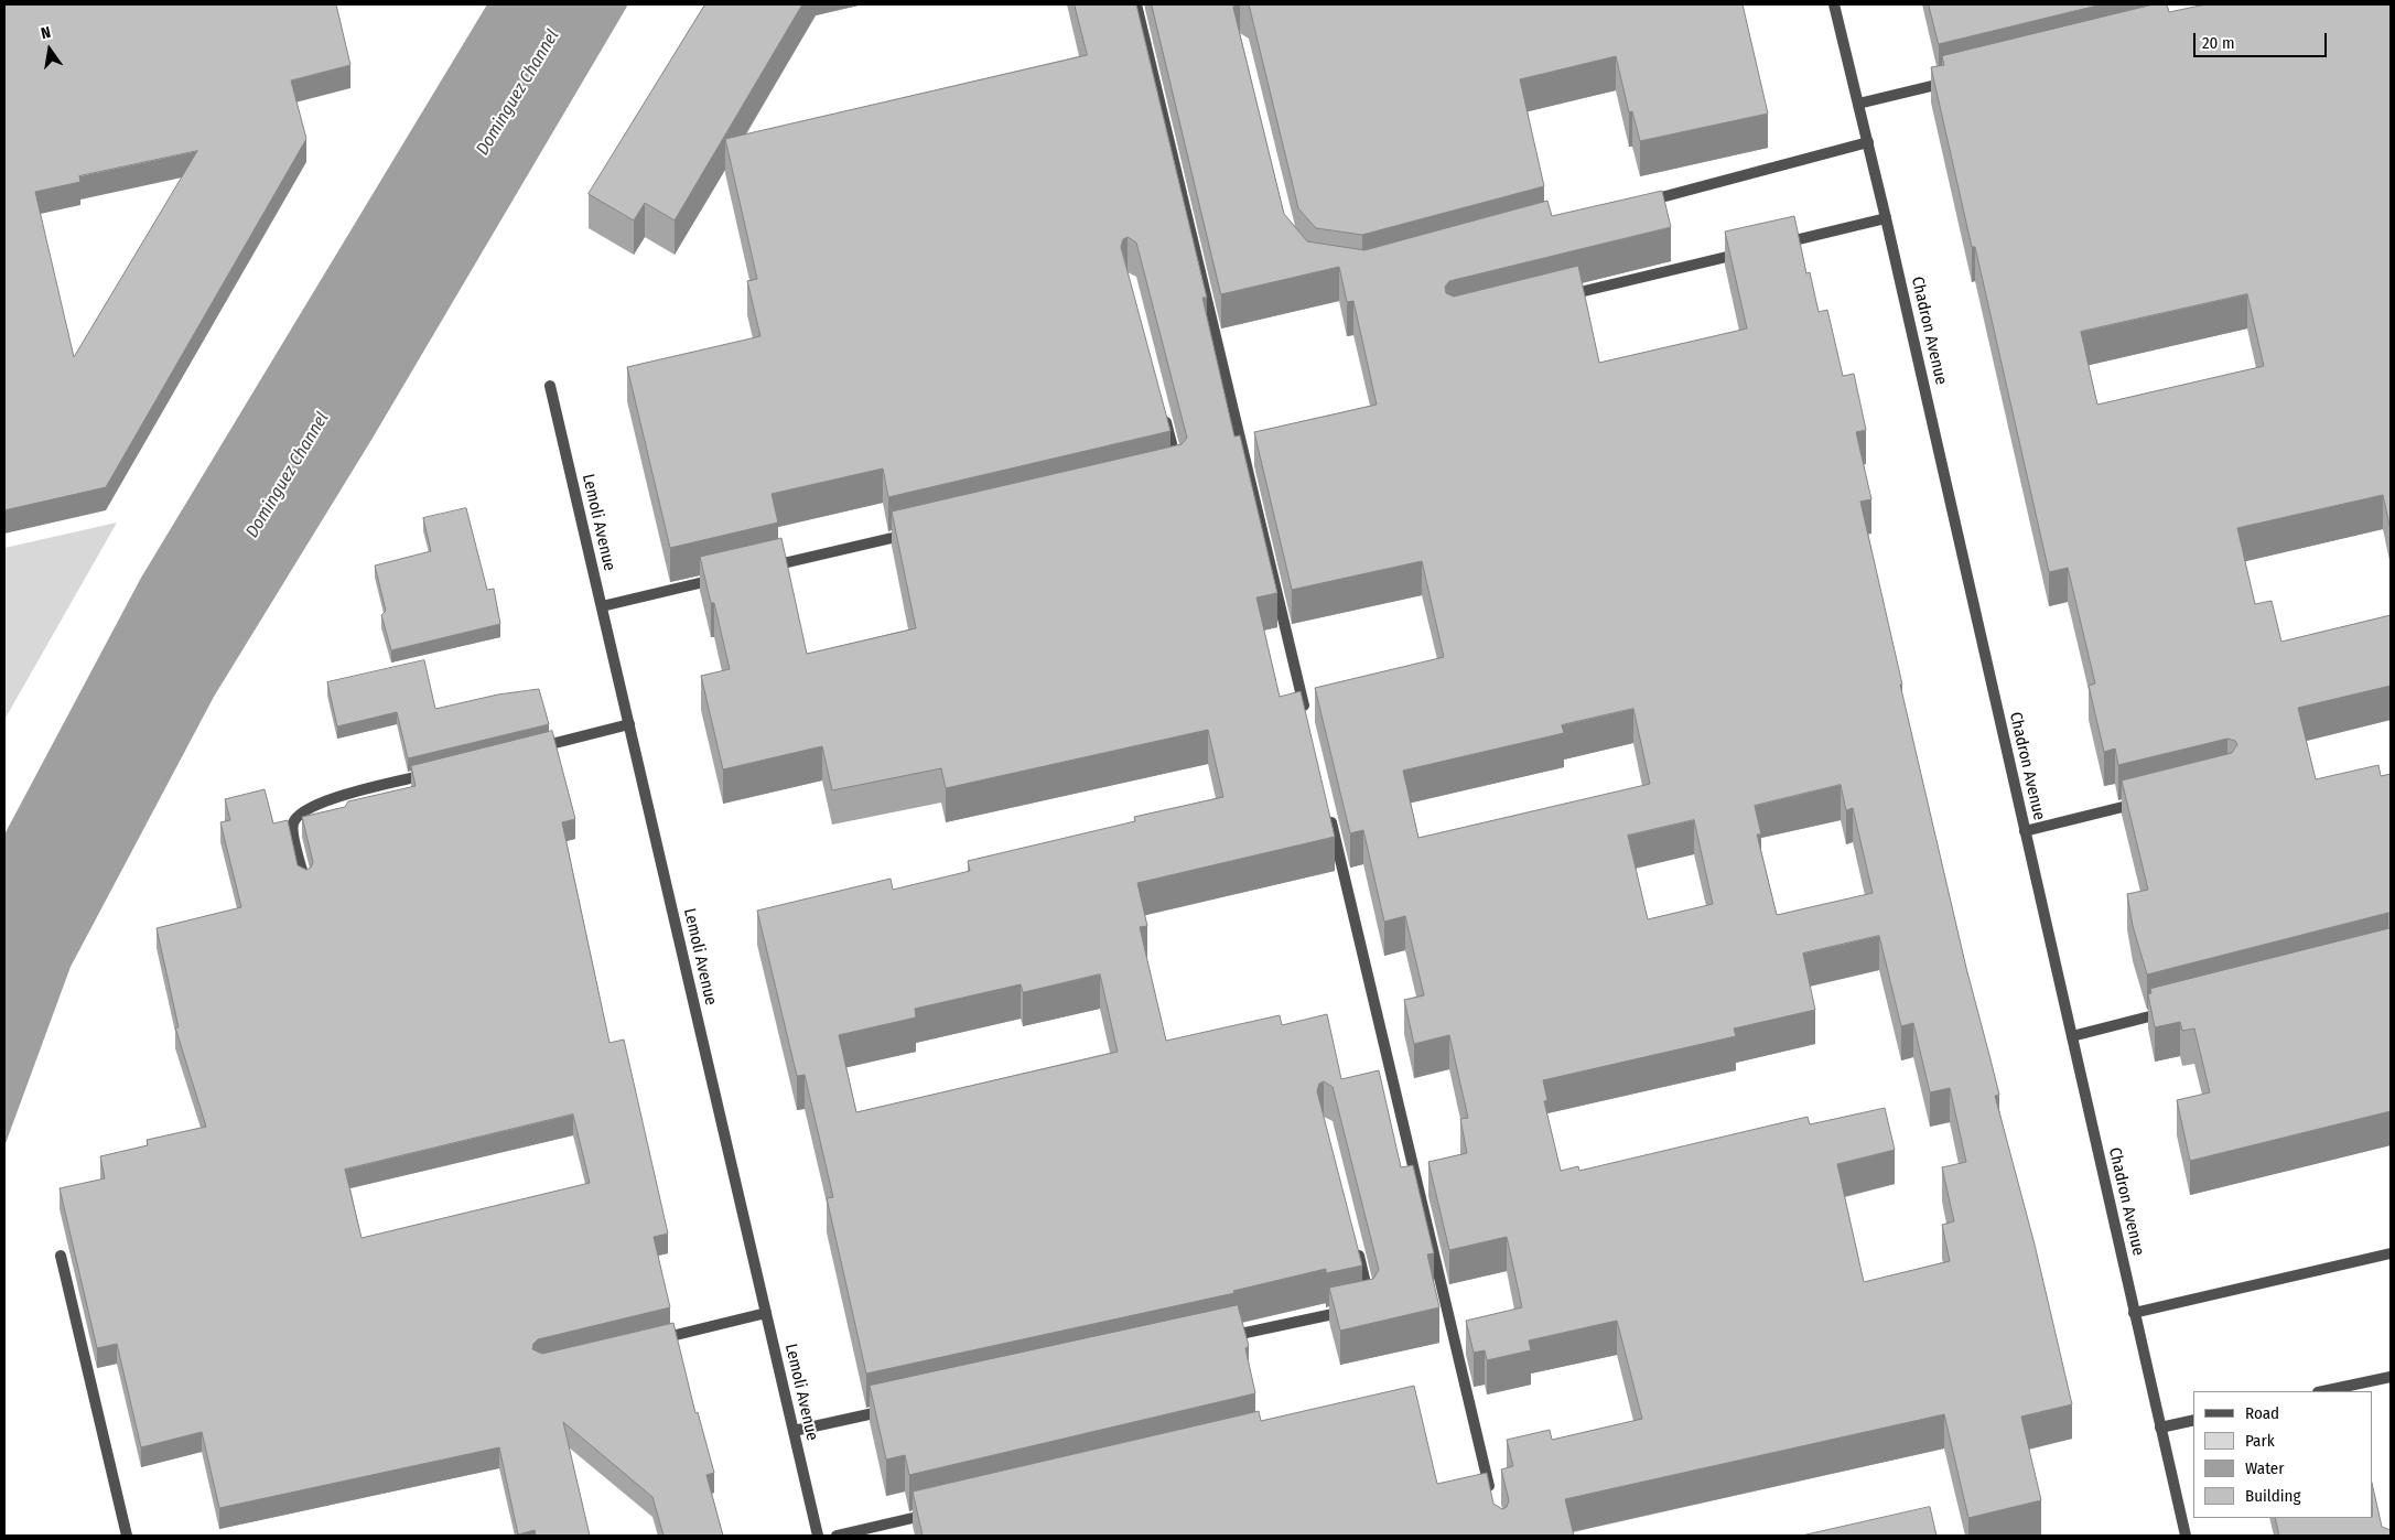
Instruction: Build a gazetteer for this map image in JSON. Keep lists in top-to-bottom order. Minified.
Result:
{"streets":{"street":["Chadron Avenue","Lemoli Avenue"]},"water":["Dominguez Channel"],"legend":["Road","Park","Water","Building"],"scale_bar":"20 m","north":"top"}
